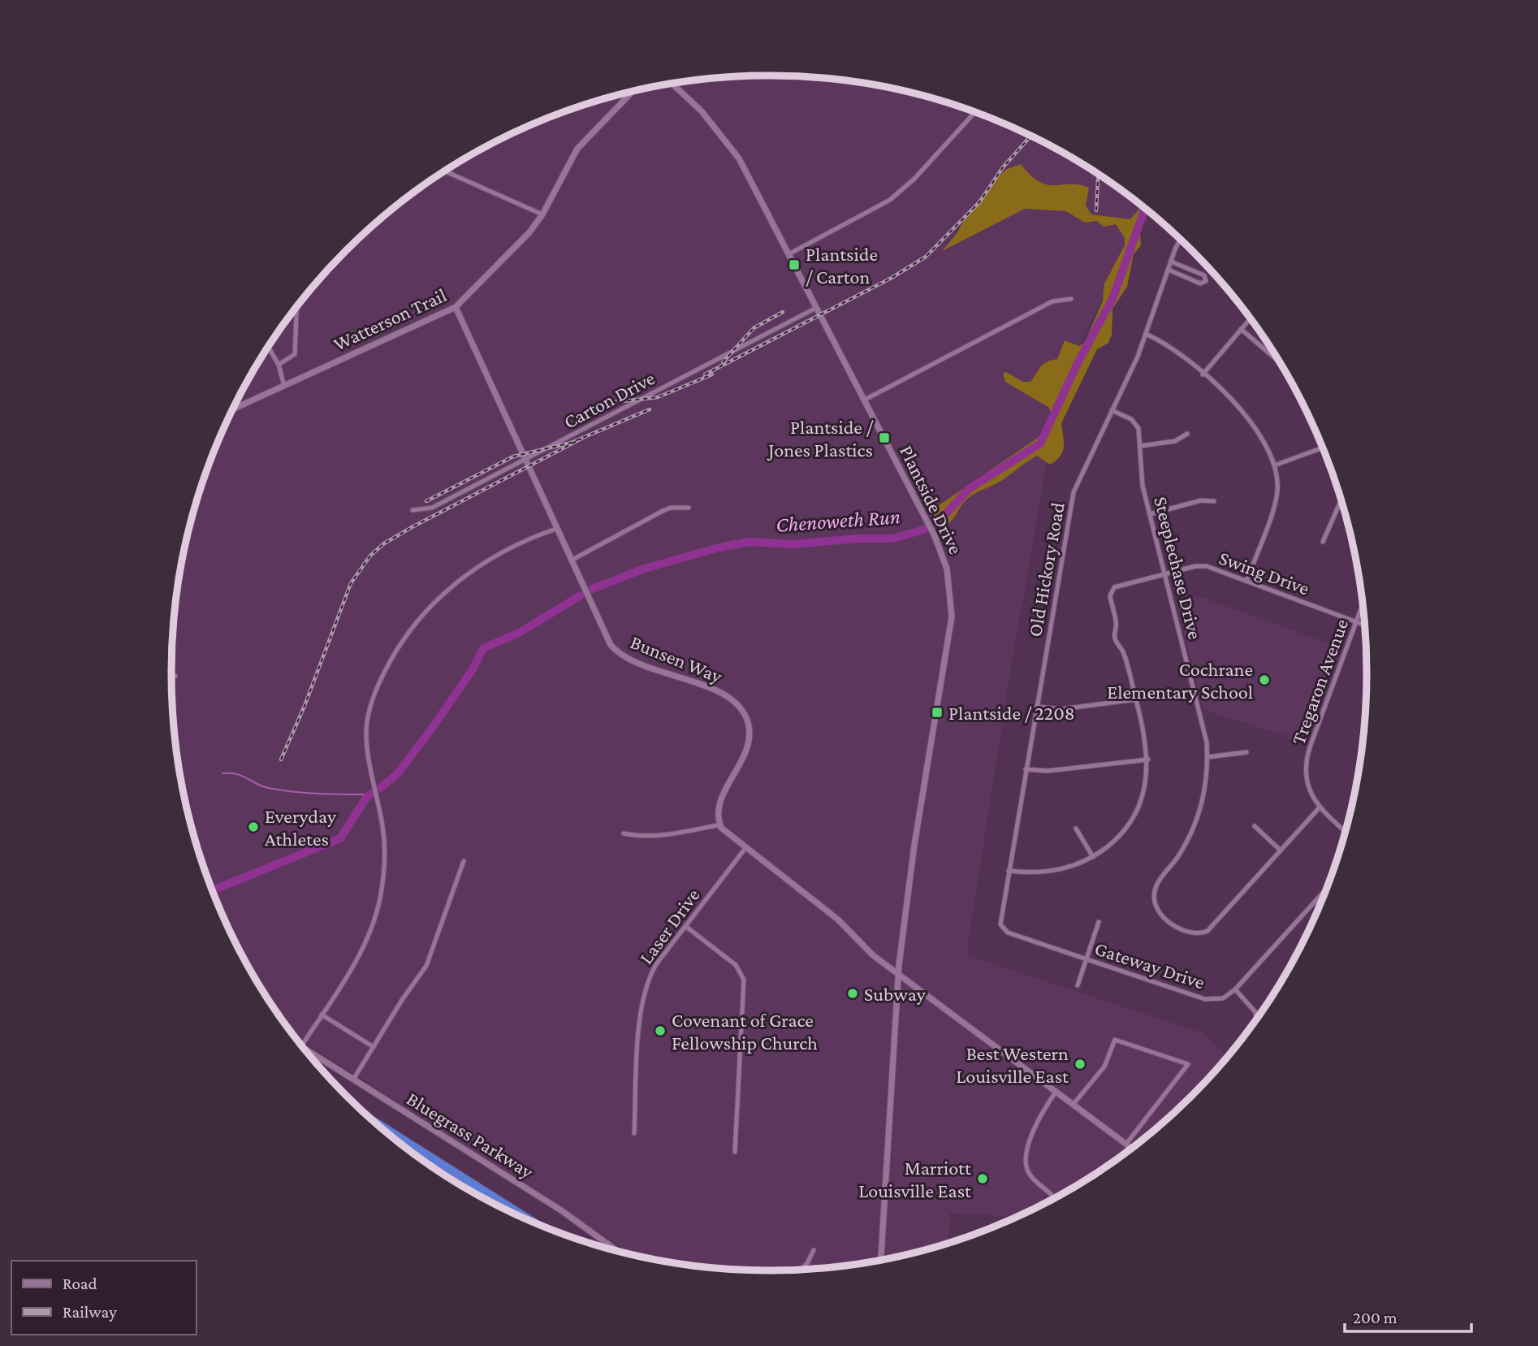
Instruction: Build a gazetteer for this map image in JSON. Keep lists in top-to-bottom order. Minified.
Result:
{"streets":{"street":["Watterson Trail","Carton Drive","Plantside Drive","Steeplechase Drive","Old Hickory Road","Swing Drive","Bunsen Way","Tregaron Avenue","Laser Drive","Gateway Drive","Bluegrass Parkway"]},"crossings":[["Watterson Trail","Bunsen Way"],["Carton Drive","Plantside Drive"],["Carton Drive","Bunsen Way"],["Steeplechase Drive","Old Hickory Road"],["Steeplechase Drive","Swing Drive"],["Old Hickory Road","Gateway Drive"],["Swing Drive","Tregaron Avenue"]],"water":["Chenoweth Run"],"places":{"transit":["Plantside / Carton","Plantside / Jones Plastics","Plantside / 2208"],"other":["Cochrane Elementary School","Everyday Athletes","Subway","Covenant of Grace Fellowship Church","Best Western Louisville East","Marriott Louisville East"]},"legend":["Road","Railway"],"scale_bar":"200 m"}
